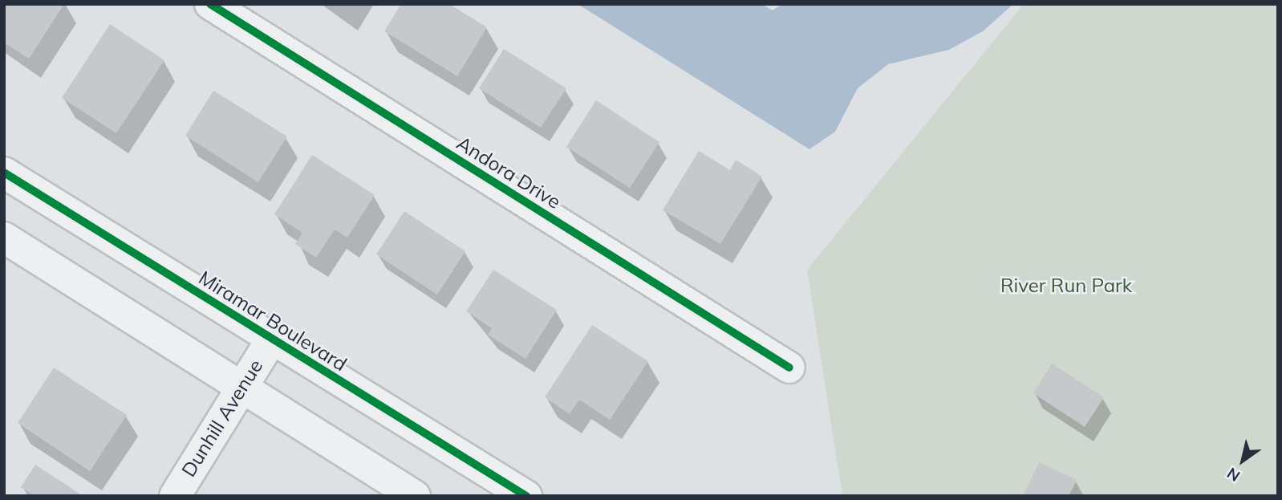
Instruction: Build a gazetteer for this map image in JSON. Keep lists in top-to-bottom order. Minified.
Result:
{"streets":{"street":["Andora Drive","Miramar Boulevard","Dunhill Avenue"]},"crossings":[["Miramar Boulevard","Dunhill Avenue"]],"parks":["River Run Park"],"north":"bottom left"}
